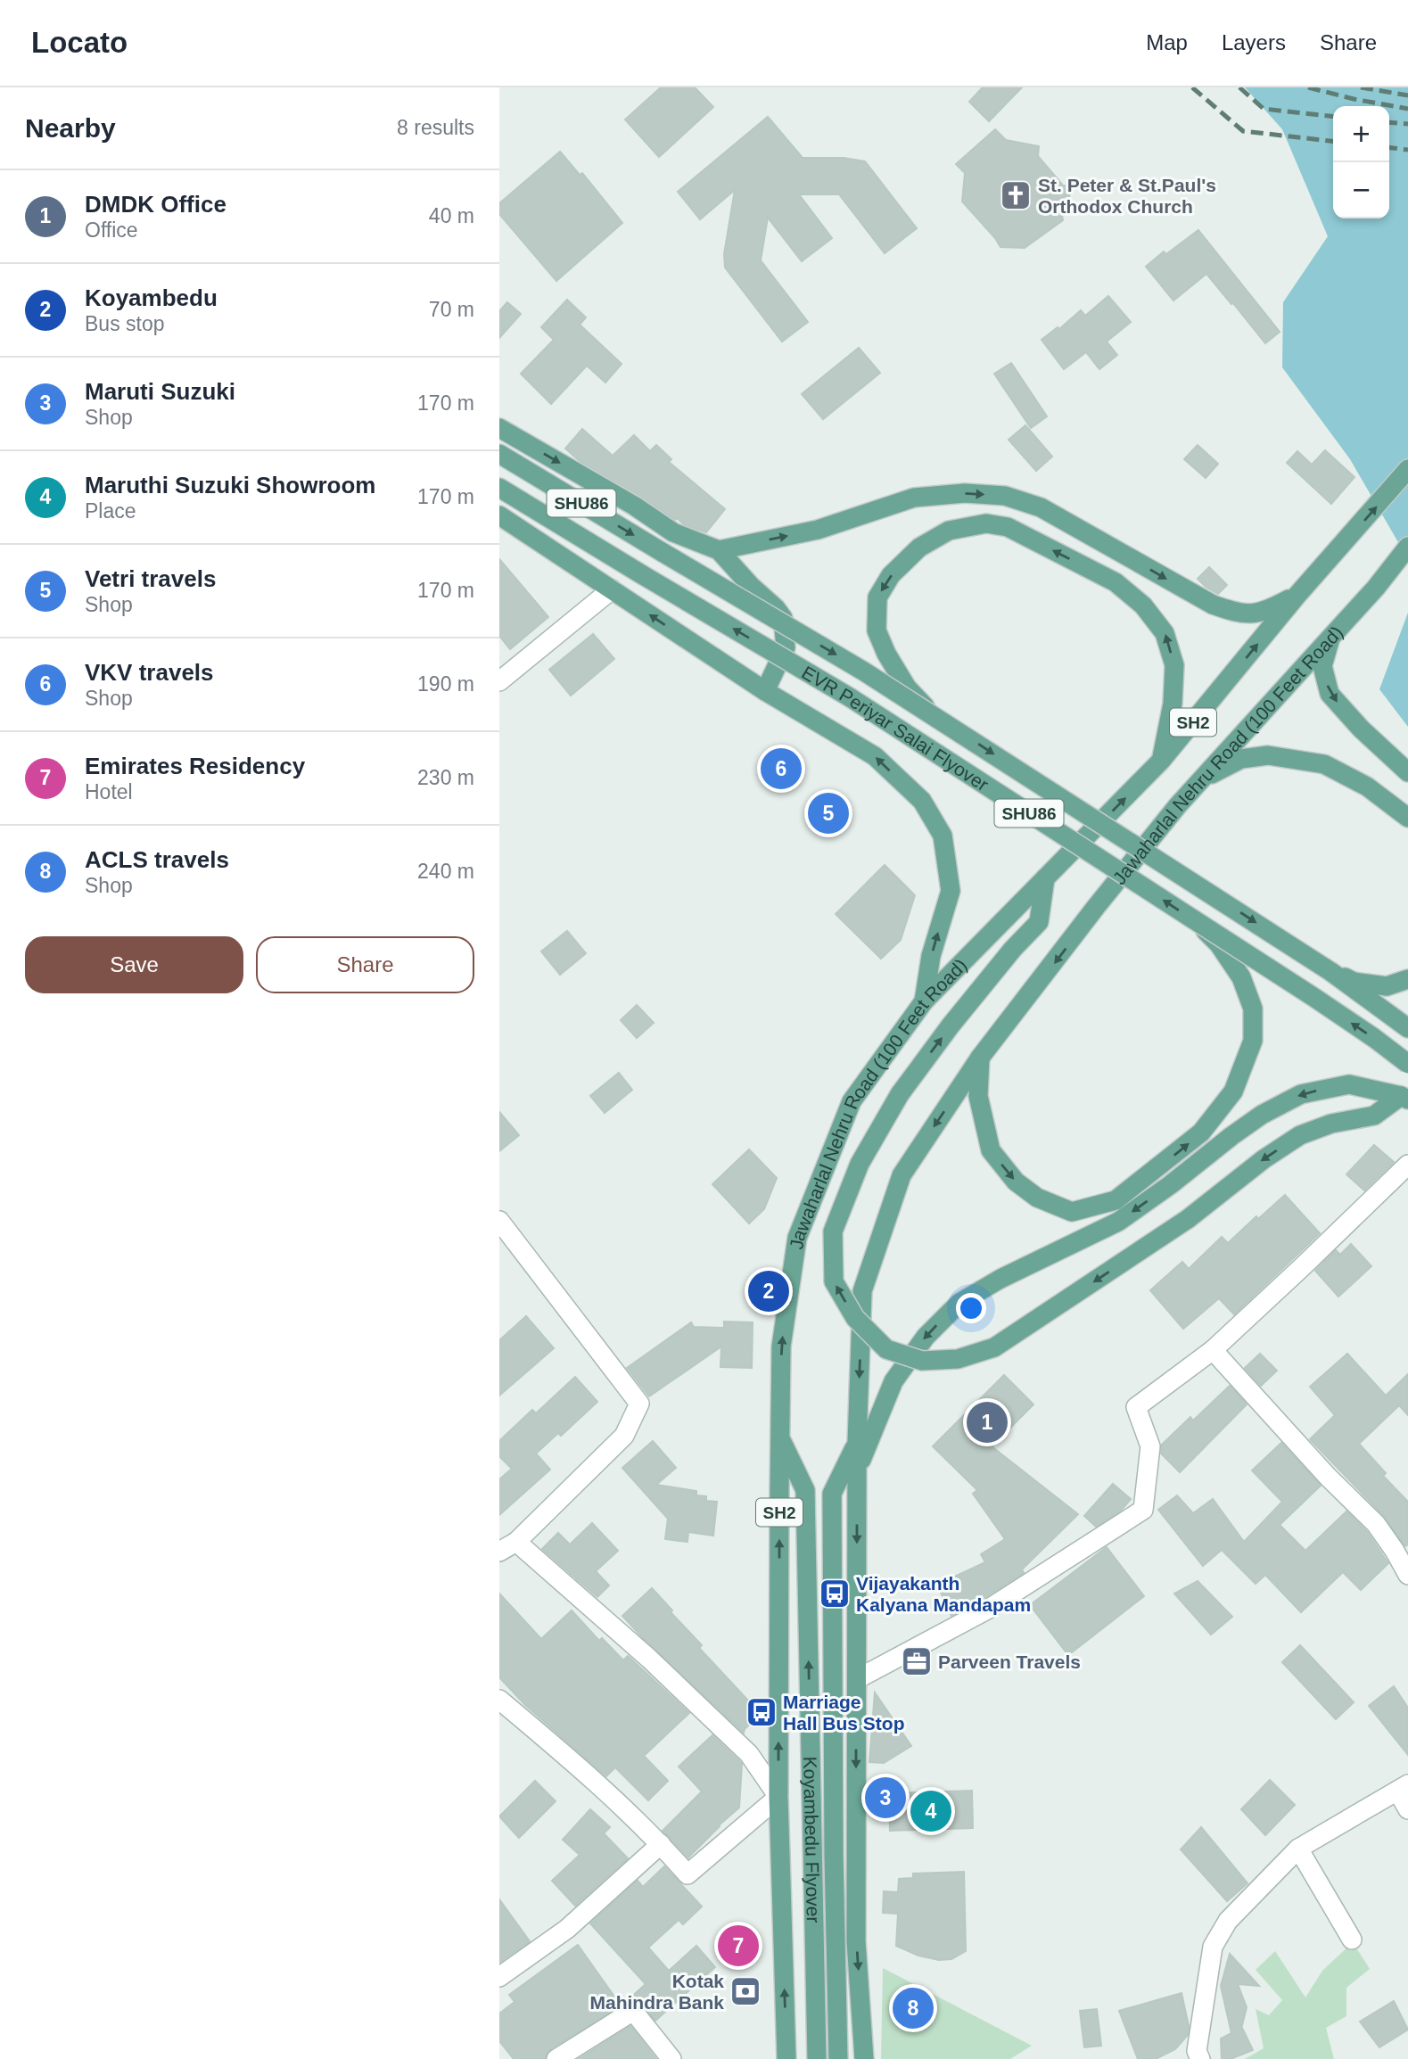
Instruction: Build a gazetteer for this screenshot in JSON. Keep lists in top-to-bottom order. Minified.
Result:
{"streets":{"main road":["SHU86","SH2","EVR Periyar Salai Flyover","Jawaharlal Nehru Road (100 Feet Road)","Koyambedu Flyover"]},"crossings":[["Jawaharlal Nehru Road (100 Feet Road)","Koyambedu Flyover"]],"places":{"church":["St. Peter & St.Paul's Orthodox Church"],"bus stop":["Vijayakanth Kalyana Mandapam","Marriage Hall Bus Stop"],"office":["Parveen Travels"],"bank":["Kotak Mahindra Bank"]},"page":{"header":"Locato","nav":["Map","Layers","Share"],"heading":["Nearby","8 results"],"map_buttons":["+","−"],"list":[{"mark":"1","name":"DMDK Office","note":"Office","value":"40 m"},{"mark":"2","name":"Koyambedu","note":"Bus stop","value":"70 m"},{"mark":"3","name":"Maruti Suzuki","note":"Shop","value":"170 m"},{"mark":"4","name":"Maruthi Suzuki Showroom","note":"Place","value":"170 m"},{"mark":"5","name":"Vetri travels","note":"Shop","value":"170 m"},{"mark":"6","name":"VKV travels","note":"Shop","value":"190 m"},{"mark":"7","name":"Emirates Residency","note":"Hotel","value":"230 m"},{"mark":"8","name":"ACLS travels","note":"Shop","value":"240 m"}],"pins":["6","5","2","1","3","4","7","8"],"buttons":["Save","Share"]}}
